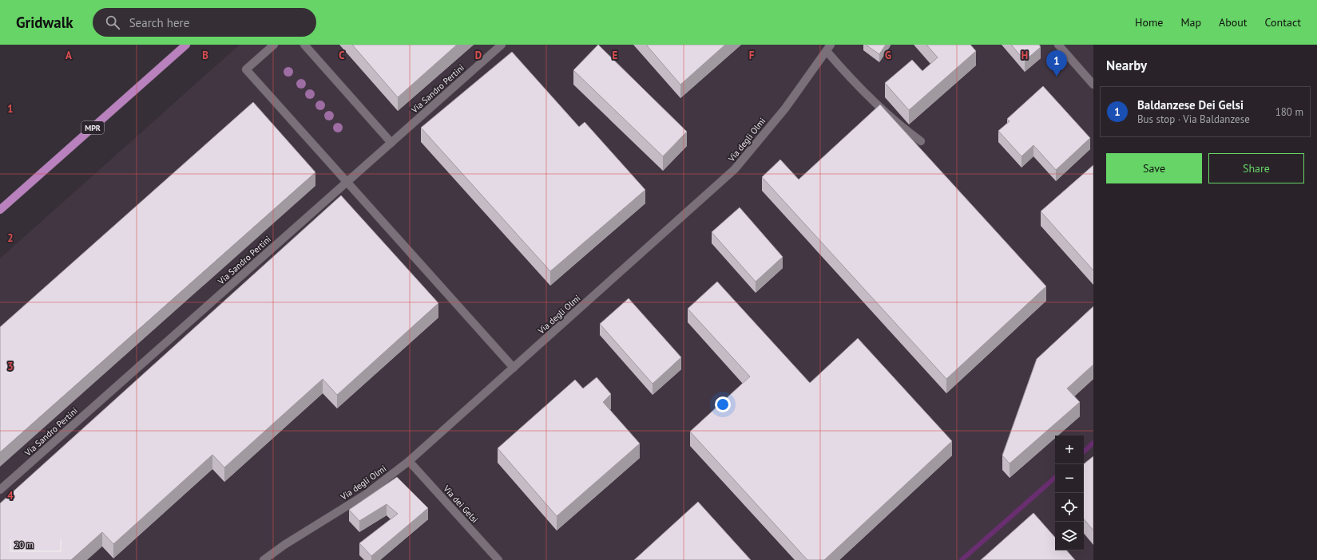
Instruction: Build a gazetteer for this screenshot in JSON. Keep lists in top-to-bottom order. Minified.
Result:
{"streets":{"main road":["MPR"],"street":["Via Sandro Pertini","Via degli Olmi","Via dei Gelsi"]},"crossings":[["Via degli Olmi","Via dei Gelsi"]],"scale_bar":"20 m","page":{"header":"Gridwalk","search":"Search here","nav":["Home","Map","About","Contact"],"heading":"Nearby","pins":"1","list":[{"mark":"1","name":"Baldanzese Dei Gelsi","note":"Bus stop · Via Baldanzese","value":"180 m"}],"buttons":["Save","Share"],"map_buttons":["+","−"],"scale":"20 m"},"grid":{"columns":["A","B","C","D","E","F","G","H"],"rows":["1","2","3","4"]}}
